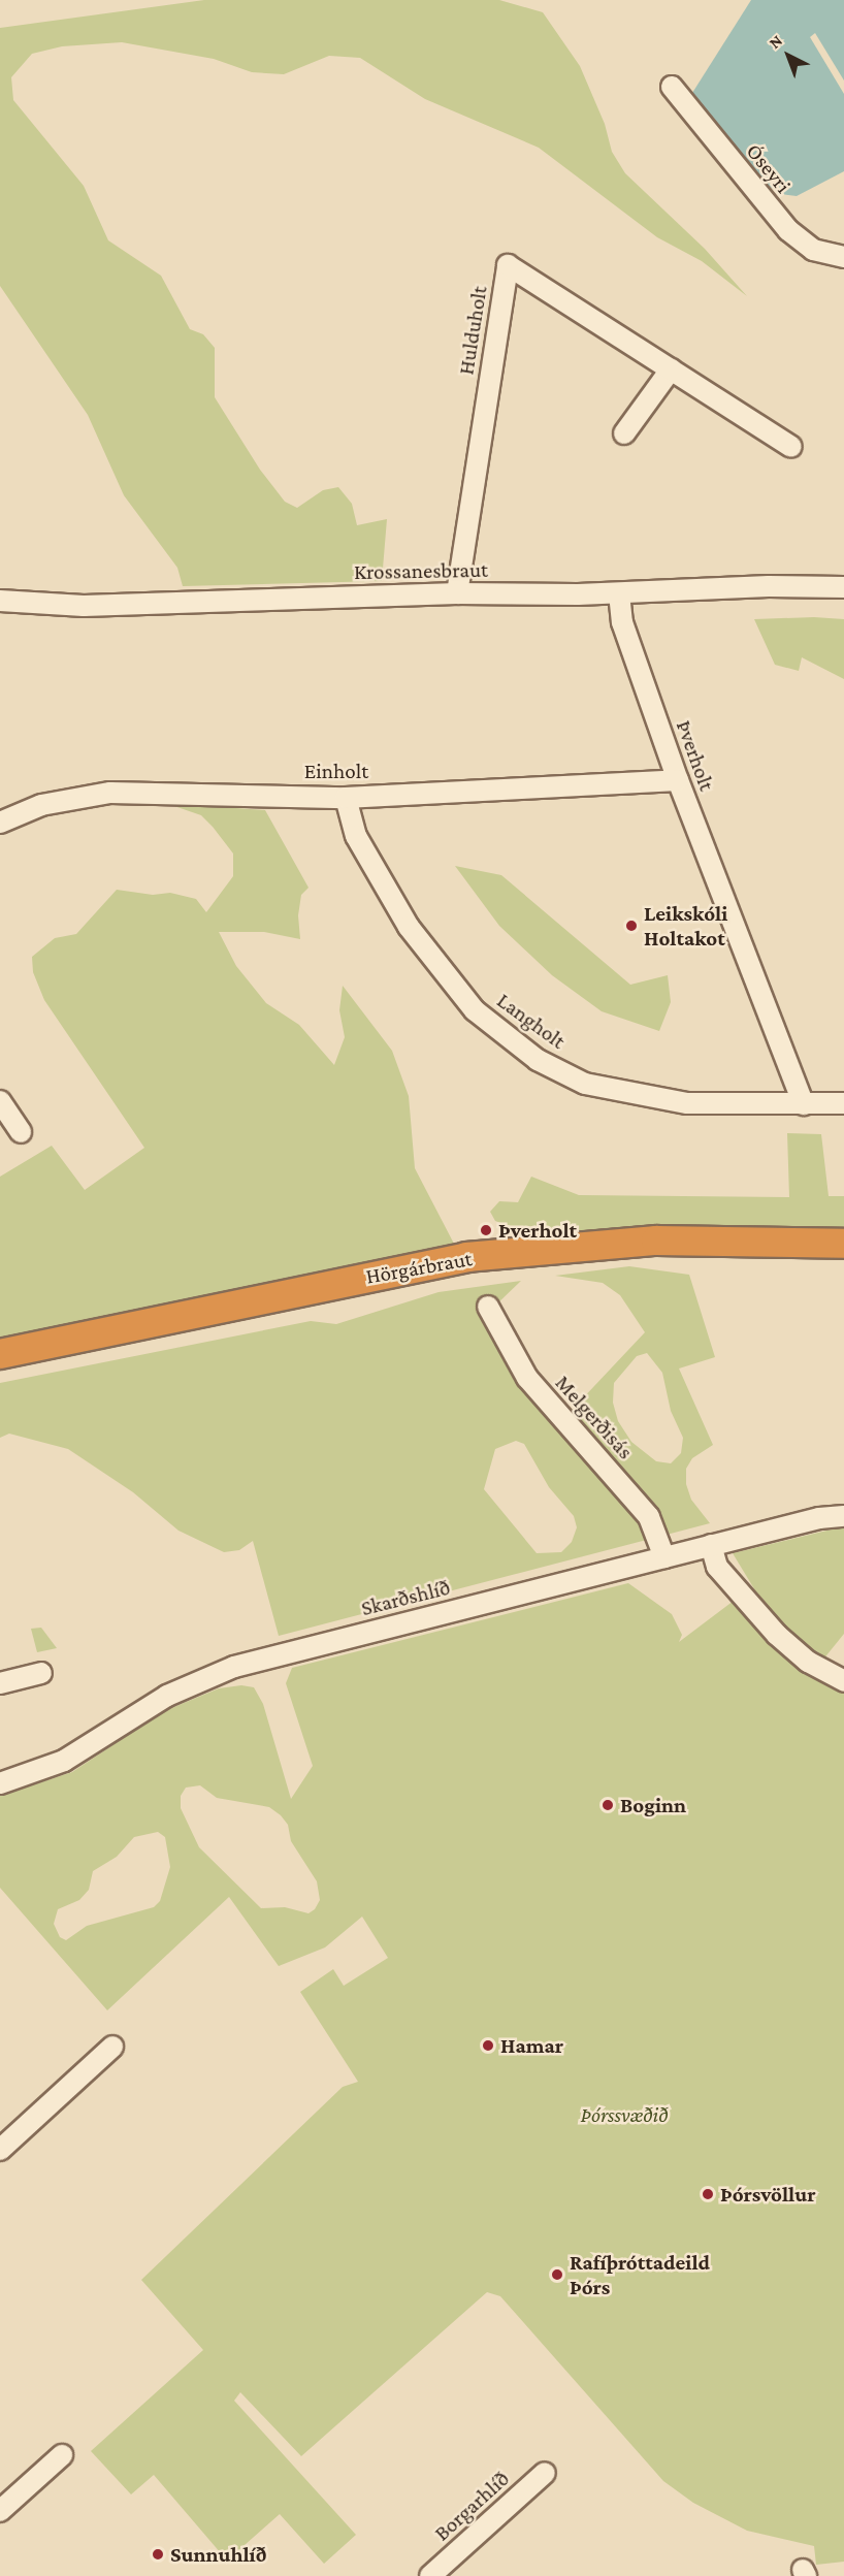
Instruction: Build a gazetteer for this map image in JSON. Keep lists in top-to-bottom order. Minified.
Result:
{"streets":{"highway":["Hörgárbraut"],"street":["Óseyri","Hulduholt","Krossanesbraut","Þverholt","Einholt","Langholt","Melgerðisás","Skarðshlíð","Borgarhlíð"]},"crossings":[["Hulduholt","Krossanesbraut"],["Krossanesbraut","Þverholt"],["Þverholt","Einholt"],["Þverholt","Langholt"],["Einholt","Langholt"],["Melgerðisás","Skarðshlíð"]],"parks":["Þórssvæðið"],"places":["Leikskóli Holtakot","Þverholt","Boginn","Hamar","Þórsvöllur","Rafíþróttadeild Þórs","Sunnuhlíð"],"north":"top left"}
